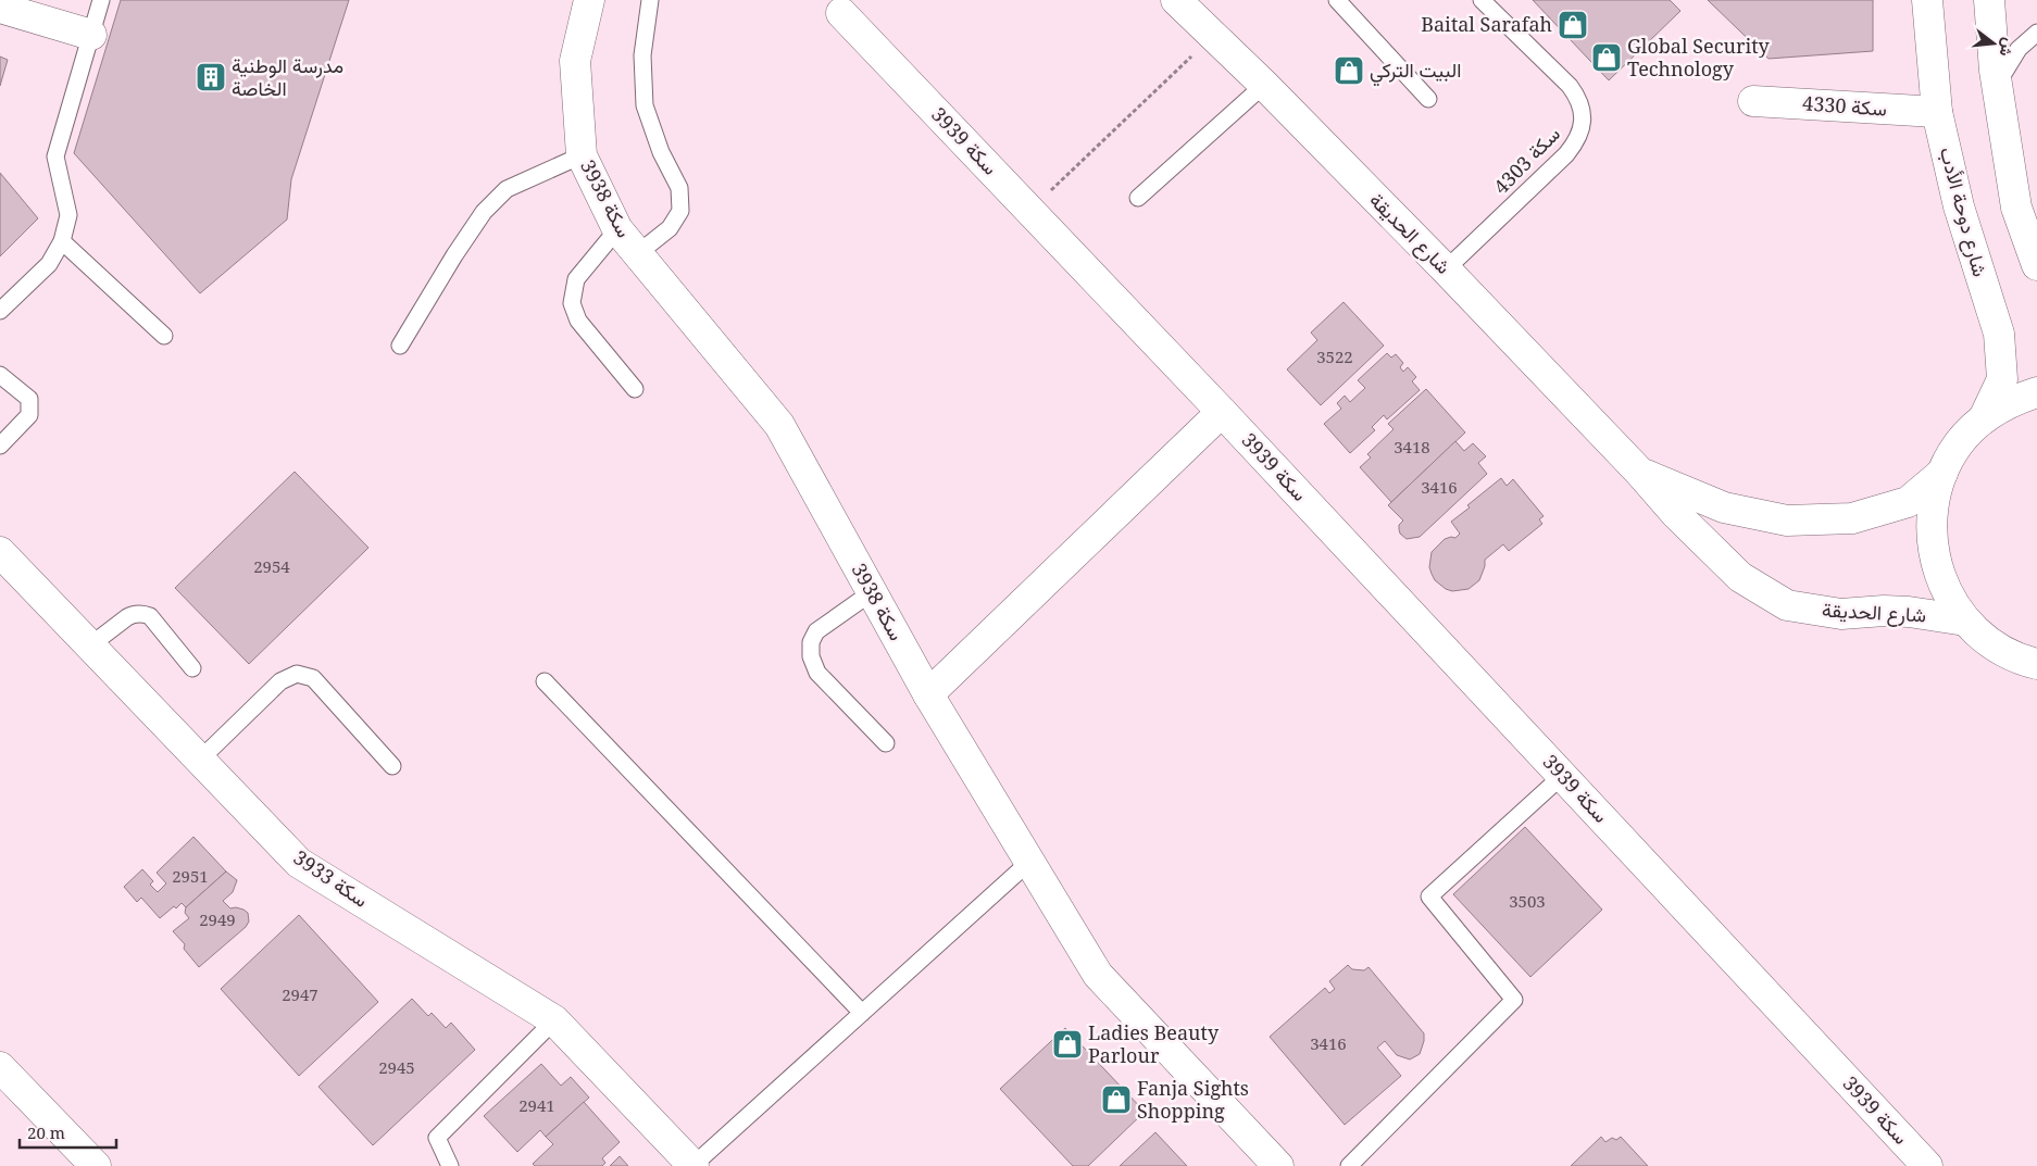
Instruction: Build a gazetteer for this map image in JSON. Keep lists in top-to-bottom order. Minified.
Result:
{"streets":{"street":["سكة 4330","سكة 3939","سكة 3938","شارع دوحة الأدب","شارع الحديقة","سكة 3933"],"lane":["سكة 4303"]},"crossings":[["سكة 4330","شارع دوحة الأدب"],["سكة 4303","شارع الحديقة"]],"places":{"shop":["Baital Sarafah","Global Security Technology","البيت التركي","Ladies Beauty Parlour","Fanja Sights Shopping"],"building":["مدرسة الوطنية الخاصة"]},"house_numbers":["3522","3418","3416","2954","2951","3503","2949","2947","3416","2945","2941"],"scale_bar":"20 m","north":"right"}
